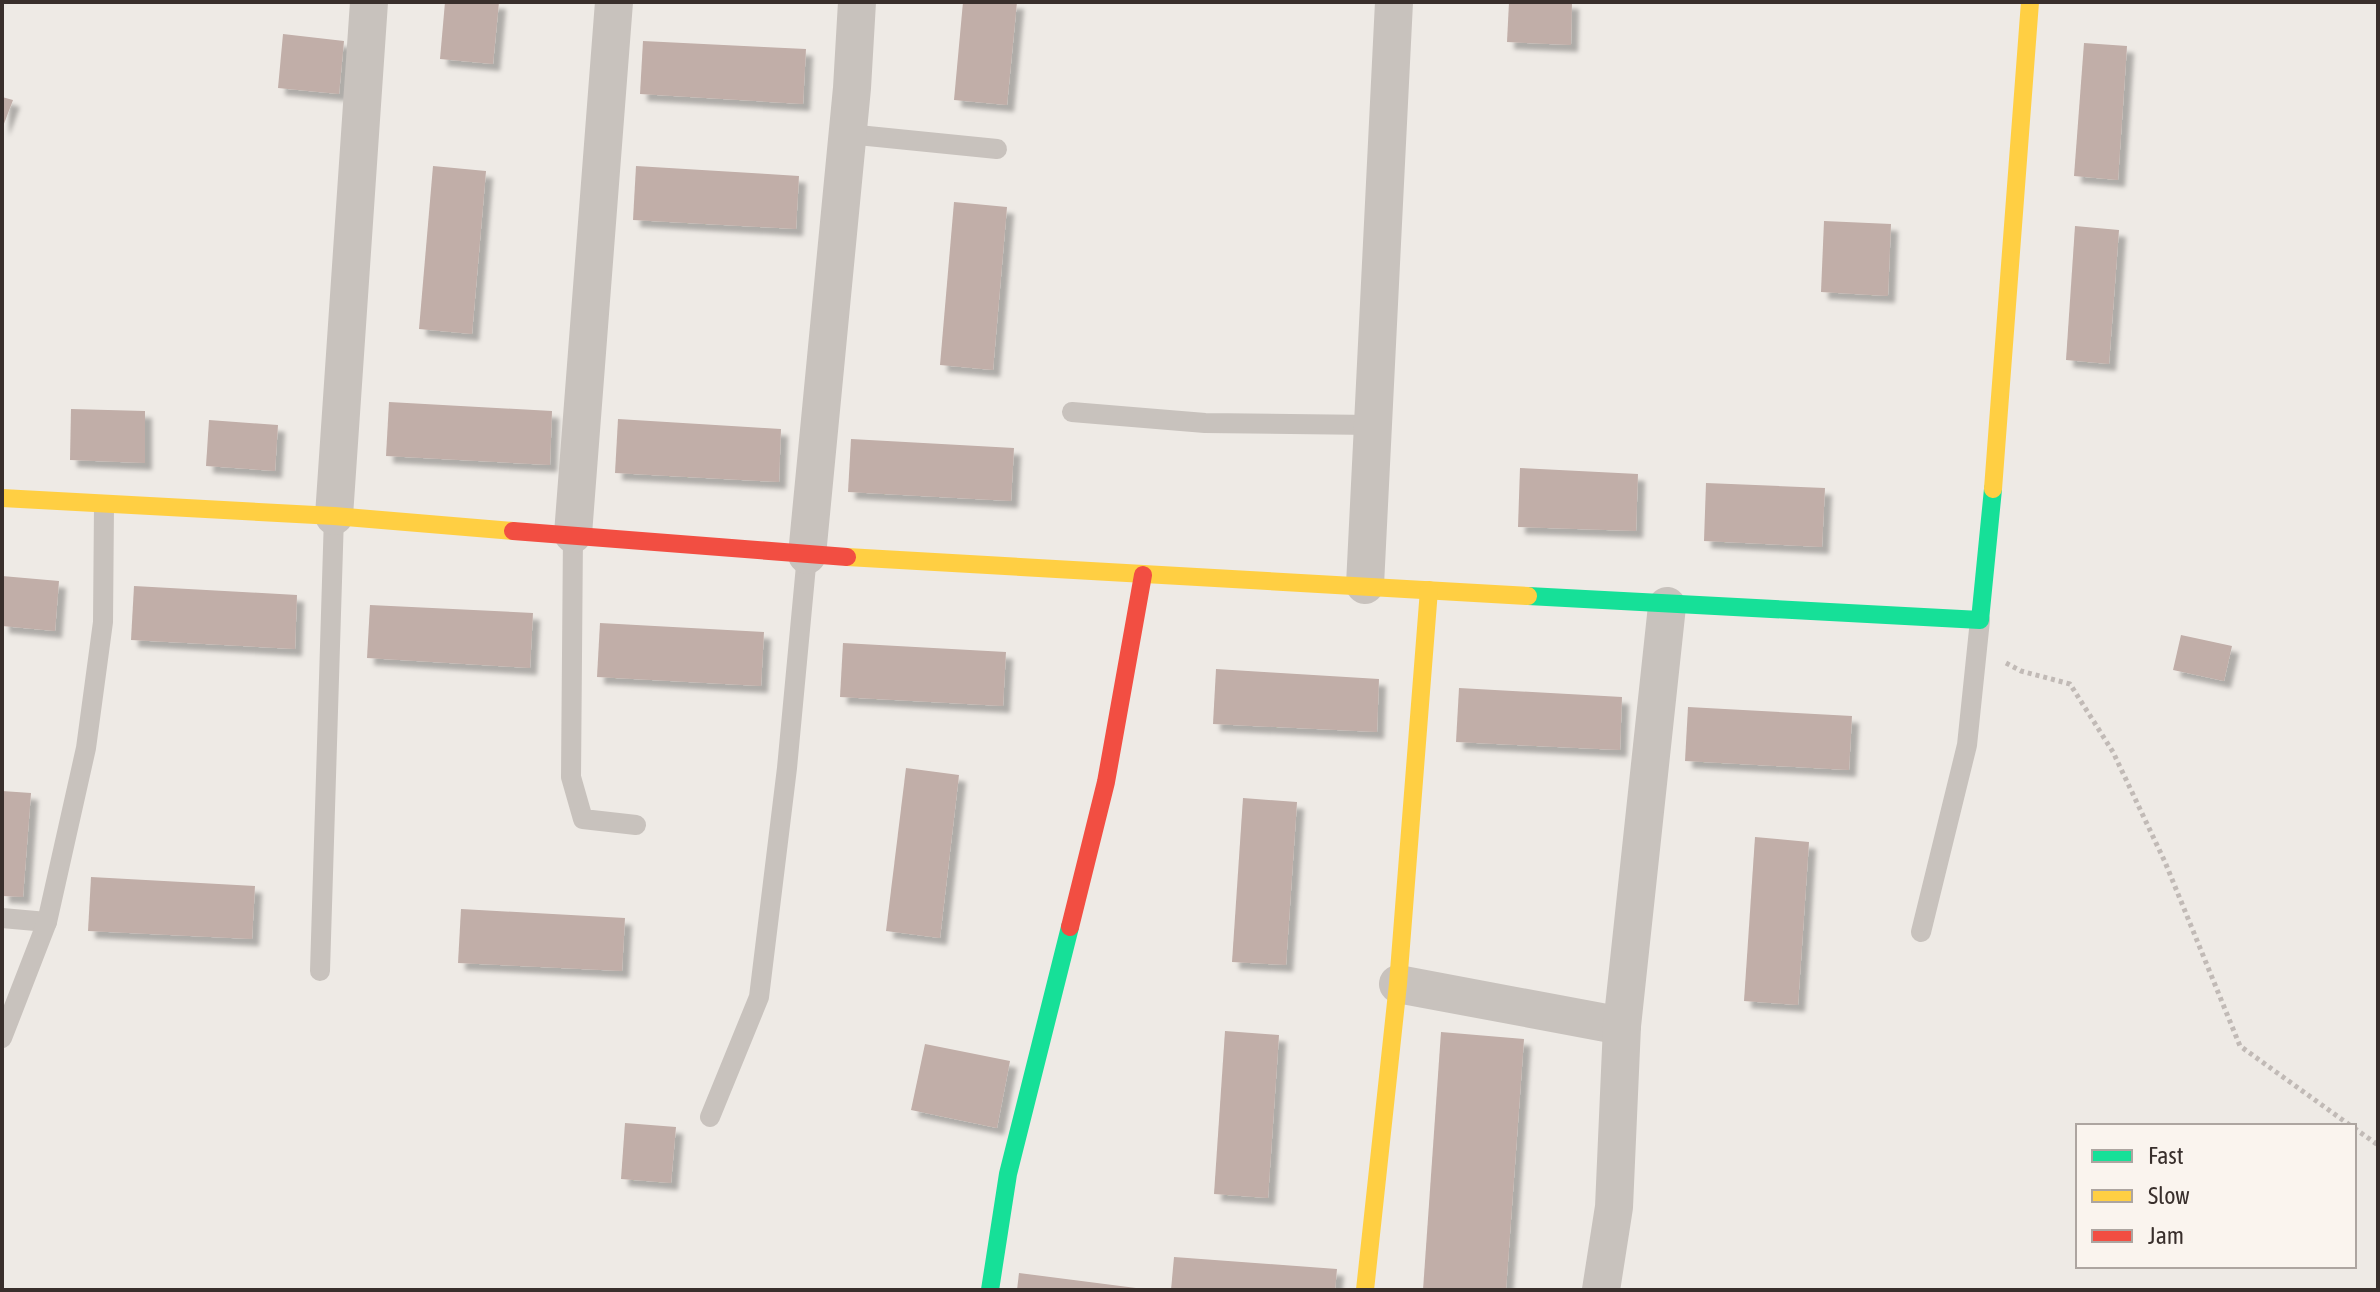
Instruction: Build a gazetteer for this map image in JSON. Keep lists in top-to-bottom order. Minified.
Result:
{"legend":["Fast","Slow","Jam"]}
